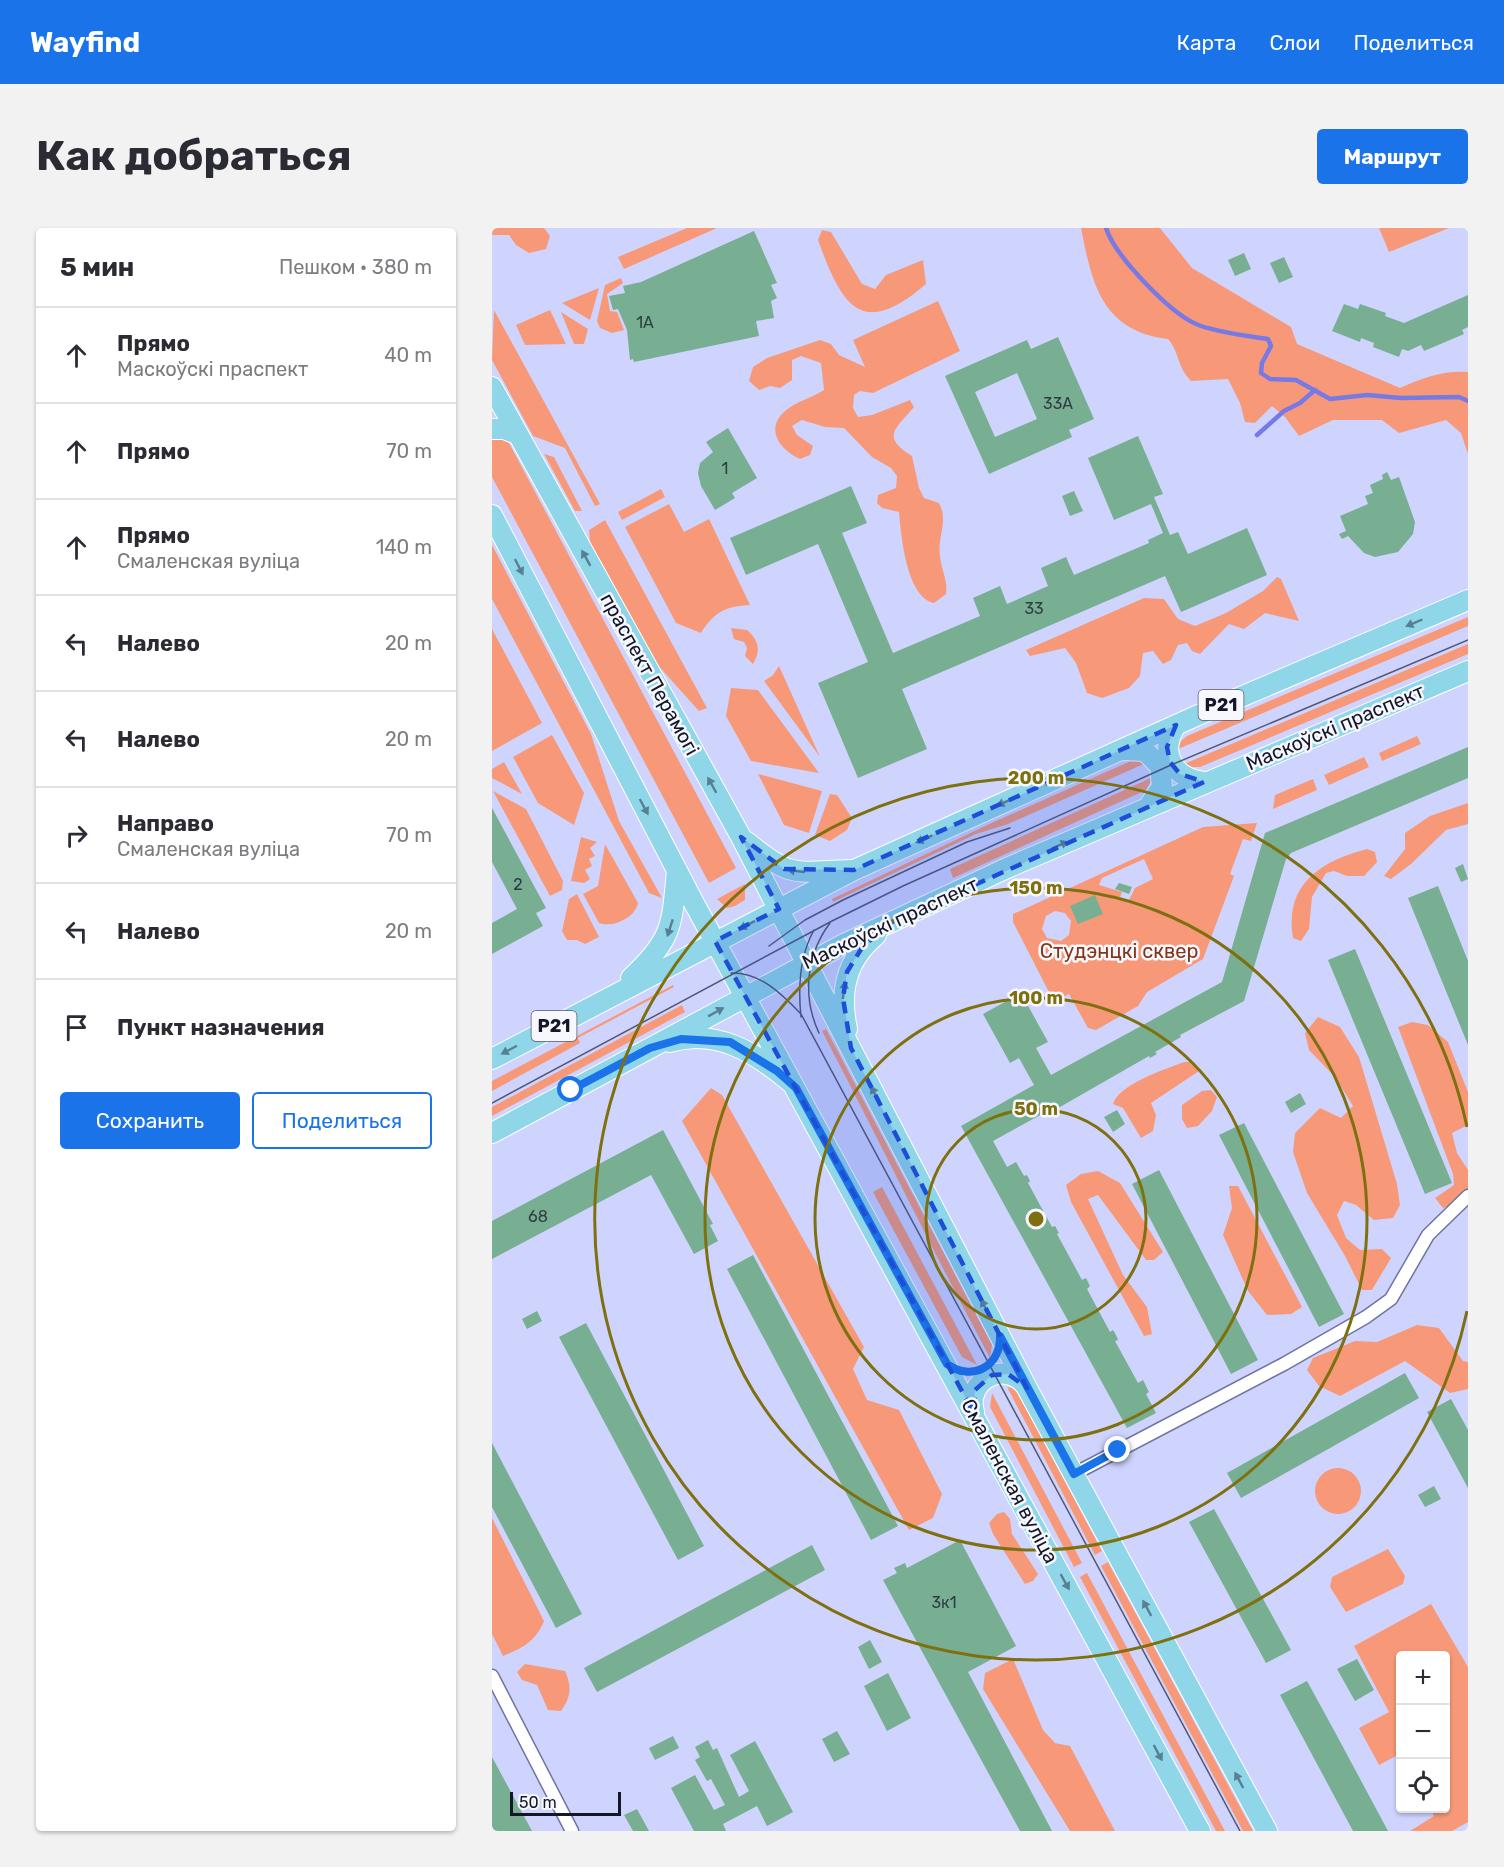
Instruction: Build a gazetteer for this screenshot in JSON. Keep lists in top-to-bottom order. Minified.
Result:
{"streets":{"main road":["праспект Перамогі","Р21","Маскоўскі праспект","Смаленская вуліца"]},"crossings":[["праспект Перамогі","Р21"],["праспект Перамогі","Маскоўскі праспект"],["Р21","Смаленская вуліца"],["Маскоўскі праспект","Смаленская вуліца"]],"parks":["Студэнцкі сквер"],"house_numbers":["1А","33А","1","33","2","68","3к1"],"scale_bar":"50 m","page":{"header":"Wayfind","nav":["Карта","Слои","Поделиться"],"buttons":["Маршрут",["Сохранить","Поделиться"]],"title":"Как добраться","heading":["5 мин","Пешком · 380 m"],"list":[["Прямо","Маскоўскі праспект","40 m"],["Прямо","70 m"],["Прямо","Смаленская вуліца","140 m"],["Налево","20 m"],["Налево","20 m"],["Направо","Смаленская вуліца","70 m"],["Налево","20 m"],"Пункт назначения"],"map_buttons":["+","−"],"scale":"50 m"},"rings":["200 m","150 m","100 m","50 m"]}
